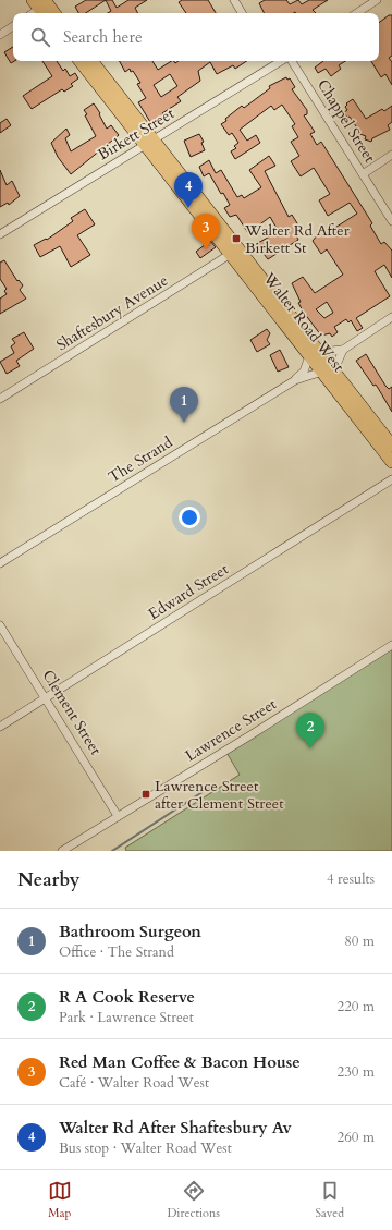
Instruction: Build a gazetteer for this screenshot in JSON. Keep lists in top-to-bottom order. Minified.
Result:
{"streets":{"main road":["Walter Road West"],"street":["Chappel Street","Birkett Street","Shaftesbury Avenue","The Strand","Edward Street","Clement Street","Lawrence Street"]},"crossings":[["Birkett Street","Walter Road West"],["Shaftesbury Avenue","Walter Road West"],["Walter Road West","The Strand"],["Edward Street","Clement Street"],["Clement Street","Lawrence Street"]],"places":{"transit":["Walter Rd After Birkett St","Lawrence Street after Clement Street"]},"page":{"search":"Search here","pins":["4","3","1","2"],"heading":["Nearby","4 results"],"list":[{"mark":"1","name":"Bathroom Surgeon","note":"Office · The Strand","value":"80 m"},{"mark":"2","name":"R A Cook Reserve","note":"Park · Lawrence Street","value":"220 m"},{"mark":"3","name":"Red Man Coffee & Bacon House","note":"Café · Walter Road West","value":"230 m"},{"mark":"4","name":"Walter Rd After Shaftesbury Av","note":"Bus stop · Walter Road West","value":"260 m"}],"nav":["Map","Directions","Saved"]}}
